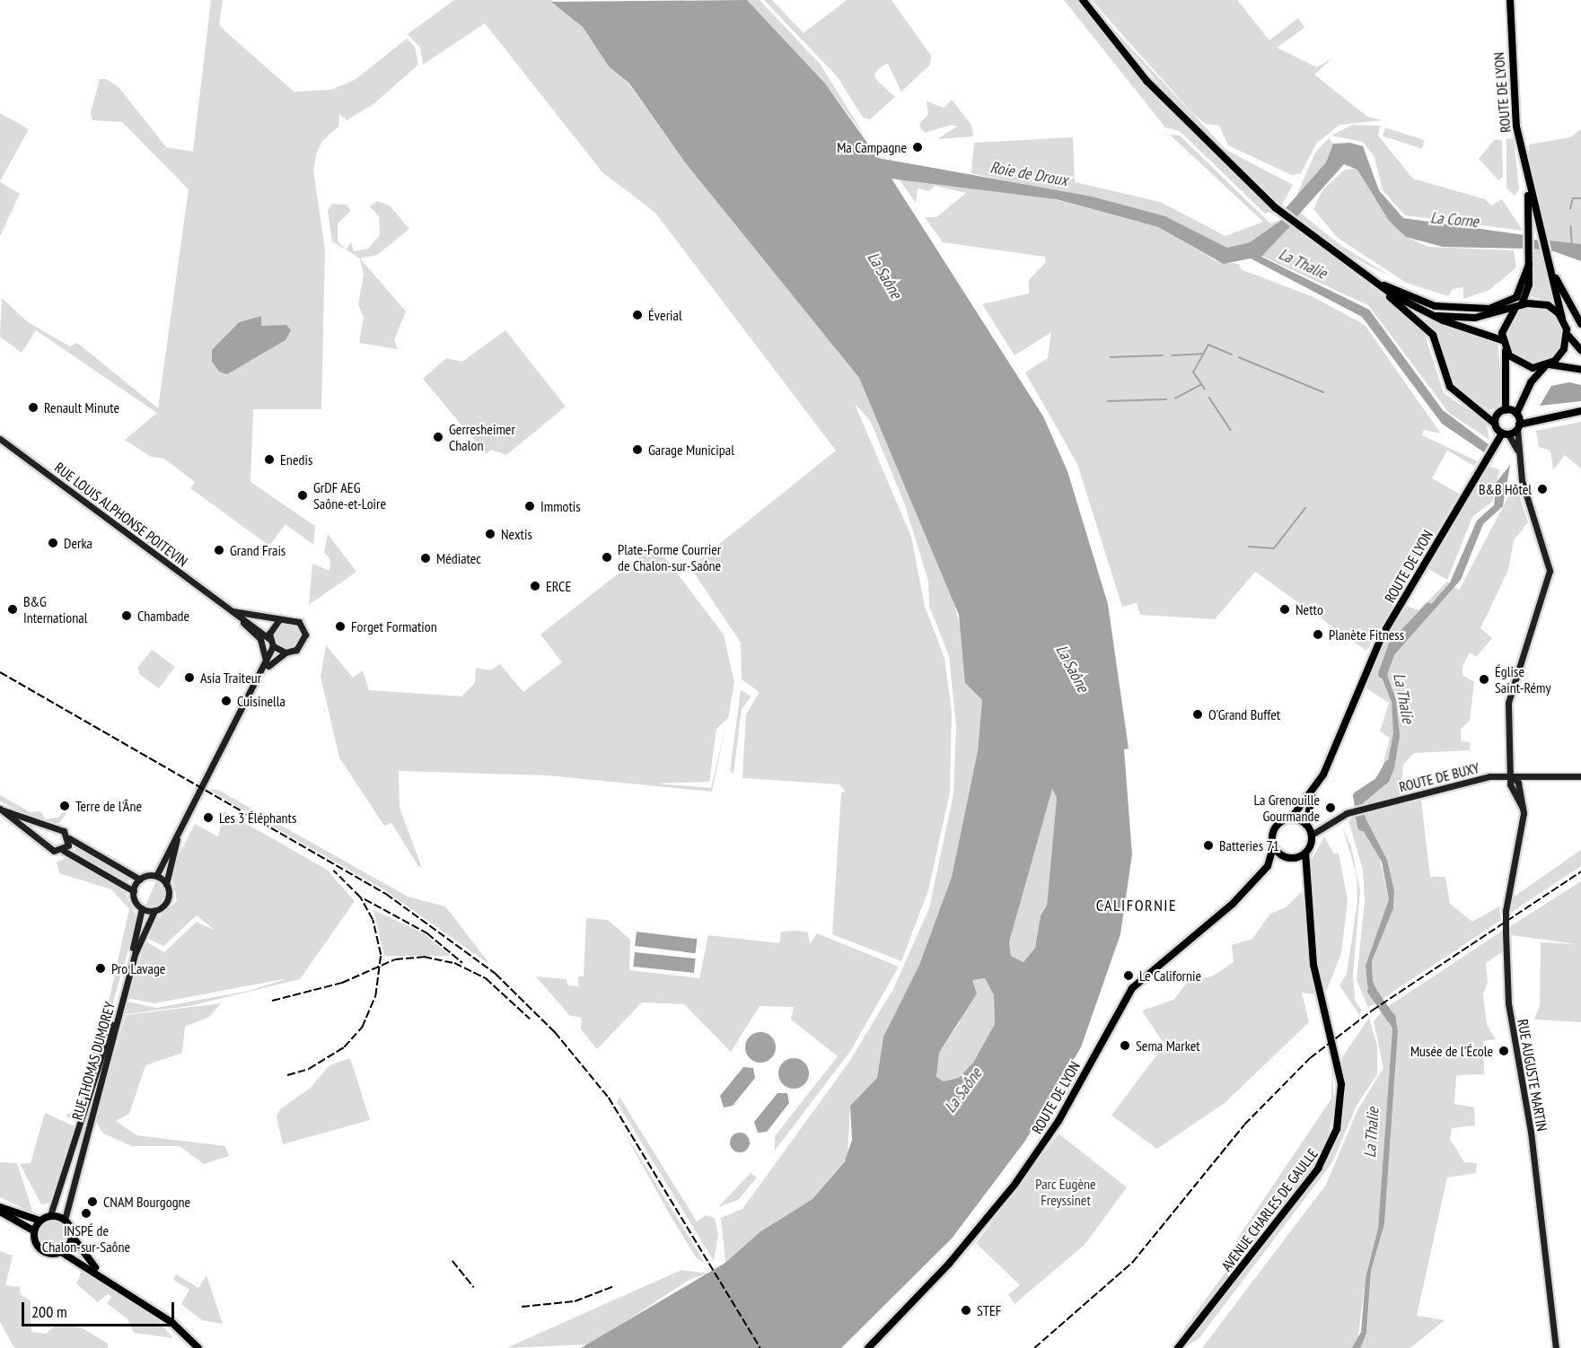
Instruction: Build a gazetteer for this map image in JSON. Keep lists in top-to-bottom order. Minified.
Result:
{"streets":{"main road":["ROUTE DE LYON","RUE LOUIS ALPHONSE POITEVIN","ROUTE DE BUXY","RUE THOMAS DUMOREY","RUE AUGUSTE MARTIN","AVENUE CHARLES DE GAULLE"]},"crossings":[["ROUTE DE LYON","ROUTE DE BUXY"],["ROUTE DE LYON","AVENUE CHARLES DE GAULLE"],["ROUTE DE BUXY","RUE AUGUSTE MARTIN"],["ROUTE DE BUXY","AVENUE CHARLES DE GAULLE"]],"districts":["CALIFORNIE"],"water":["Roie de Droux","La Corne","La Thalie","La Saône"],"parks":["Parc Eugène Freyssinet"],"places":["Ma Campagne","Éverial","Renault Minute","Gerresheimer Chalon","Garage Municipal","Enedis","B&B Hôtel","GrDF AEG Saône-et-Loire","Immotis","Nextis","Derka","Grand Frais","Plate-Forme Courrier de Chalon-sur-Saône","Médiatec","ERCE","B&G International","Netto","Chambade","Forget Formation","Planète Fitness","Asia Traiteur","Église Saint-Rémy","Cuisinella","O'Grand Buffet","Terre de l'Âne","La Grenouille Gourmande","Les 3 Éléphants","Batteries 71","Pro Lavage","Le Californie","Sema Market","Musée de l'École","CNAM Bourgogne","INSPÉ de Chalon-sur-Saône","STEF"],"scale_bar":"200 m"}
